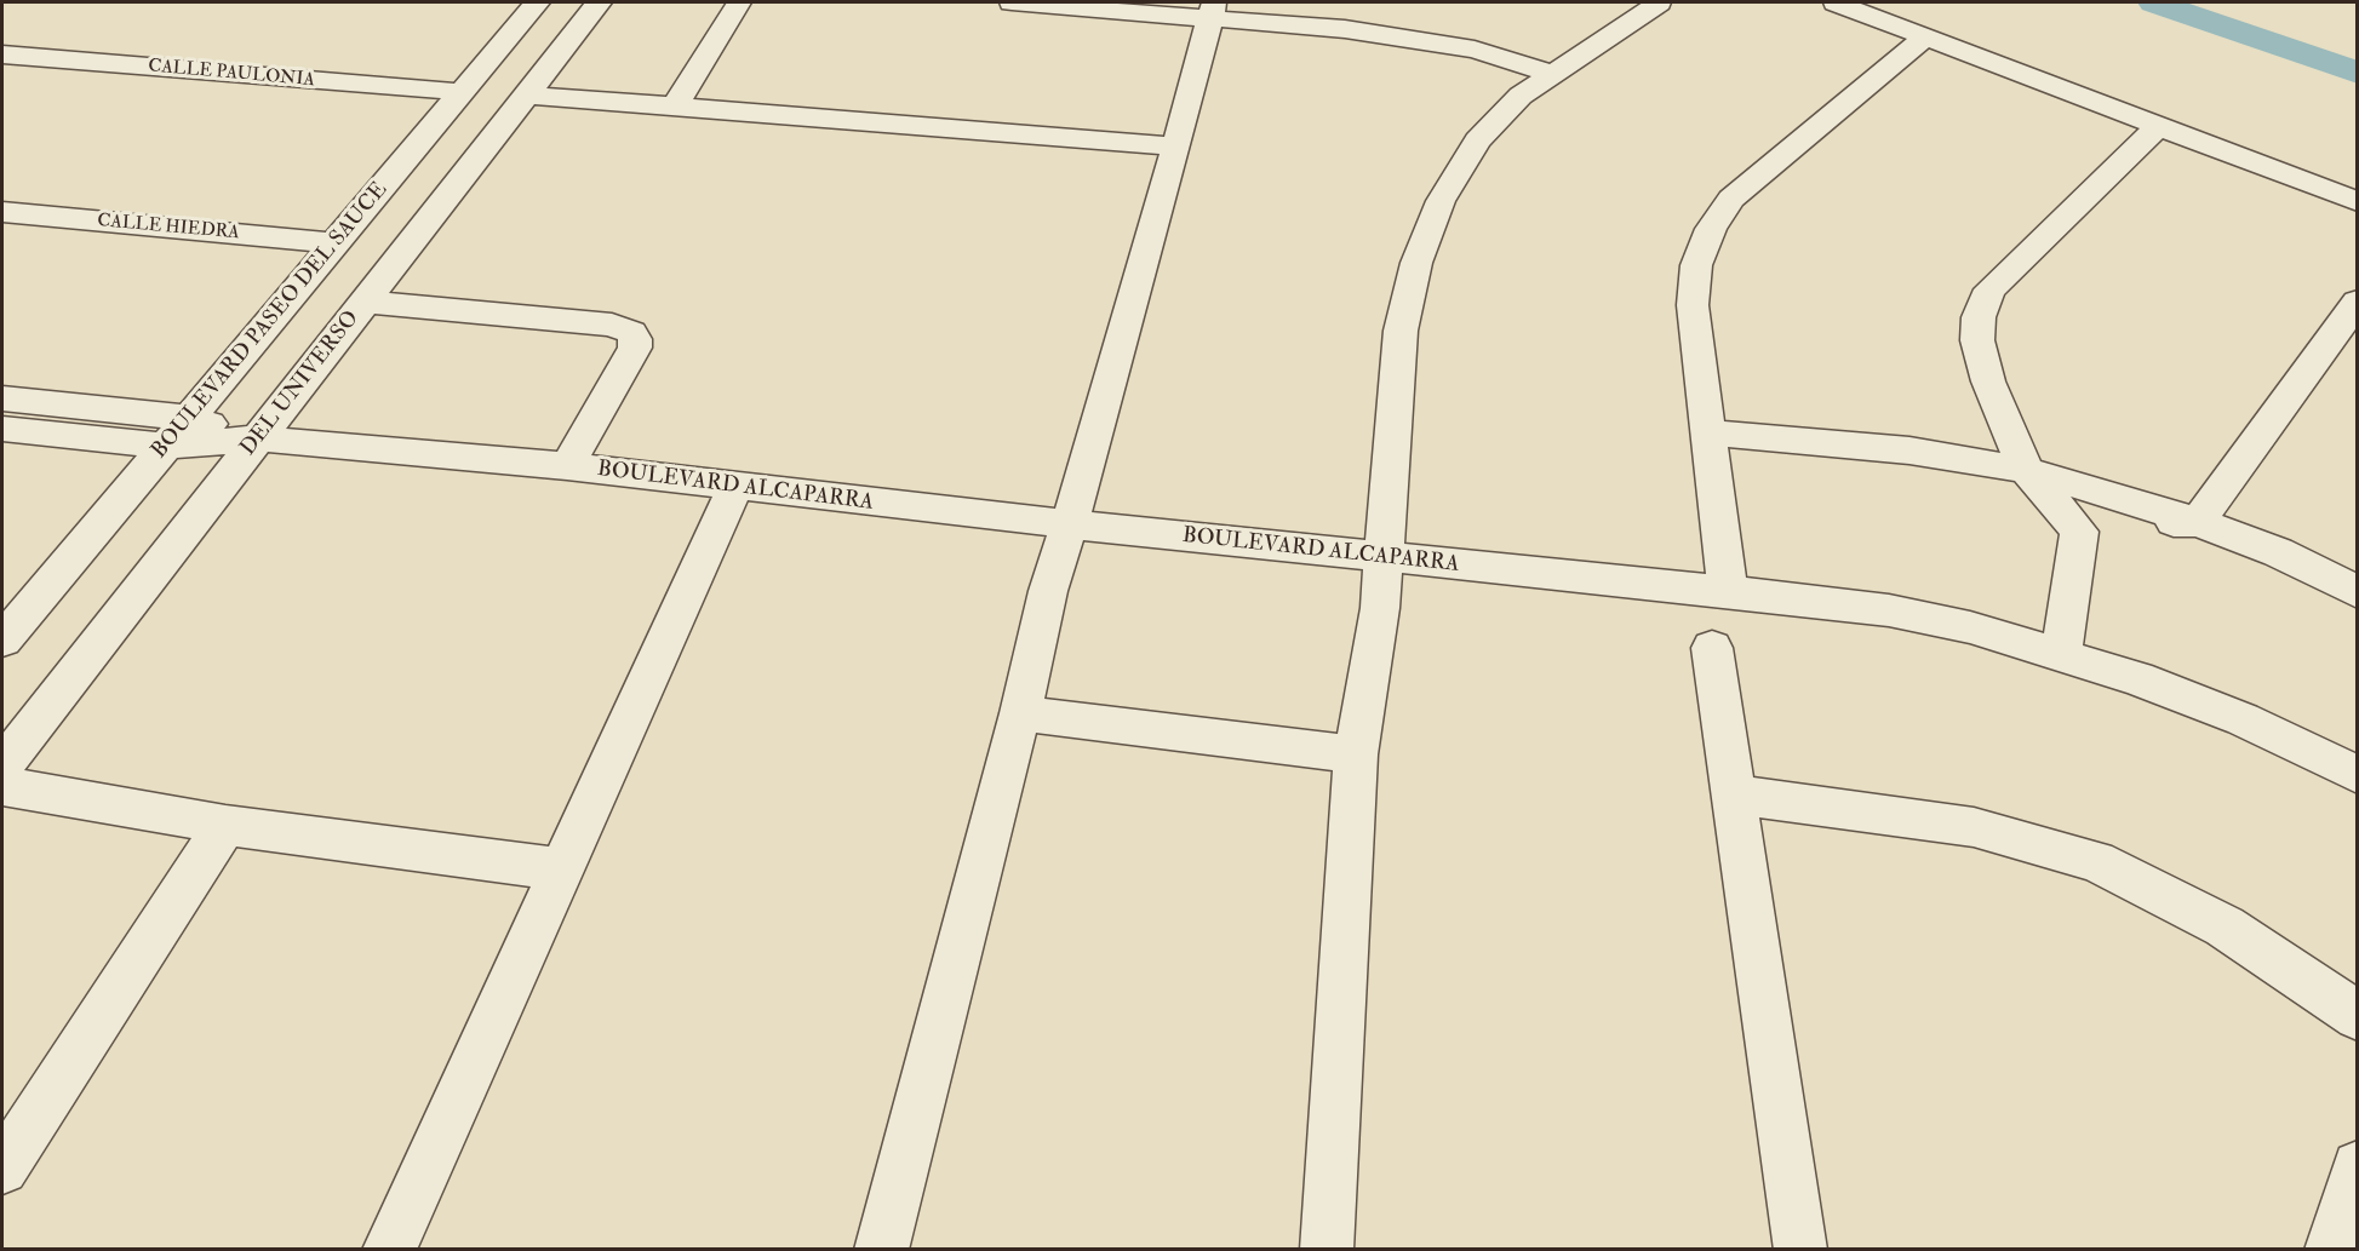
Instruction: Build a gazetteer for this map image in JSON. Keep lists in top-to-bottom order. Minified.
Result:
{"streets":{"street":["CALLE PAULONIA","CALLE HIEDRA","BOULEVARD PASEO DEL SAUCE","DEL UNIVERSO","BOULEVARD ALCAPARRA"]},"crossings":[["CALLE PAULONIA","BOULEVARD PASEO DEL SAUCE"],["CALLE HIEDRA","BOULEVARD PASEO DEL SAUCE"],["BOULEVARD PASEO DEL SAUCE","BOULEVARD ALCAPARRA"],["DEL UNIVERSO","BOULEVARD ALCAPARRA"]]}
